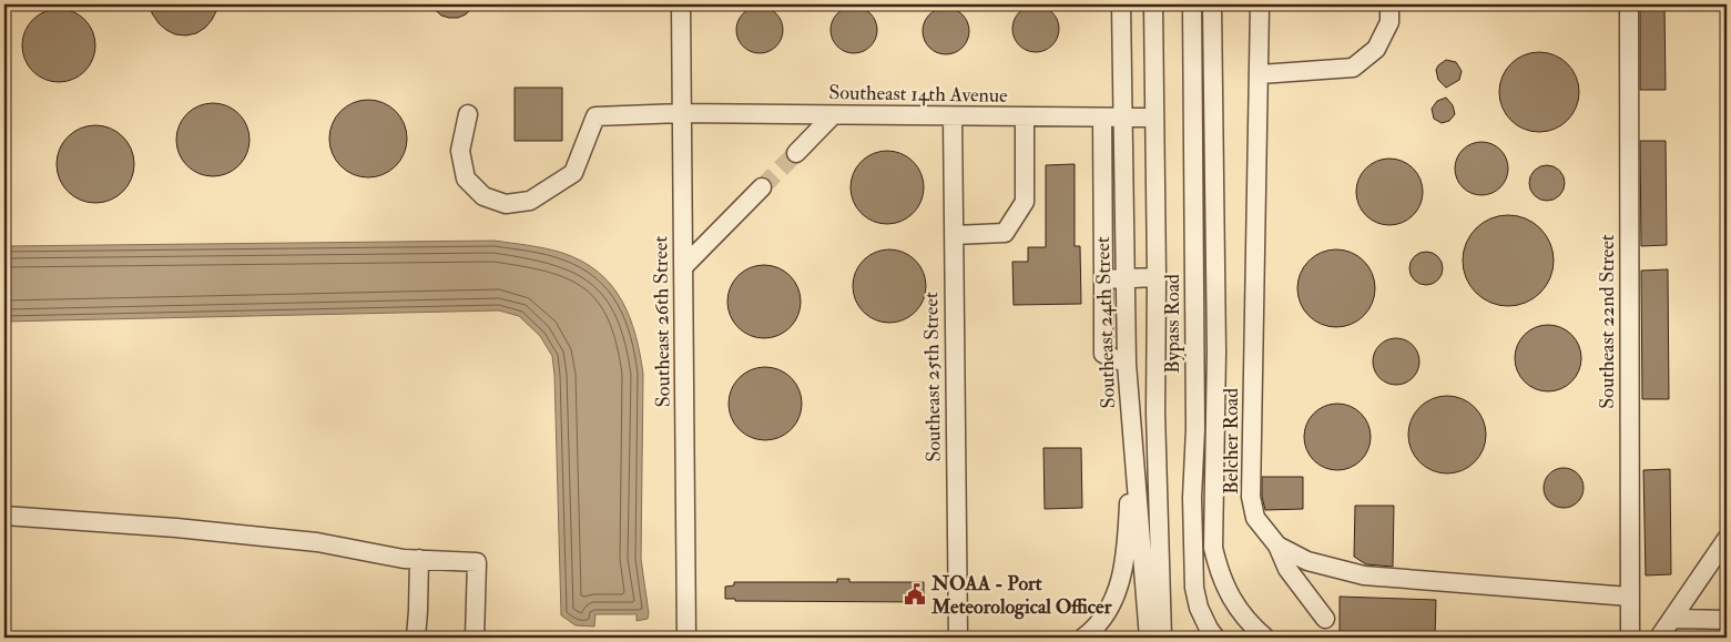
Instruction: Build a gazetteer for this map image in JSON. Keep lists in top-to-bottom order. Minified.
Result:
{"streets":{"street":["Southeast 14th Avenue","Southeast 26th Street","Southeast 22nd Street","Southeast 24th Street","Bypass Road","Southeast 25th Street","Belcher Road"]},"crossings":[["Southeast 14th Avenue","Southeast 26th Street"],["Southeast 14th Avenue","Southeast 24th Street"],["Southeast 14th Avenue","Southeast 25th Street"],["Southeast 22nd Street","Belcher Road"]],"places":{"public building":["NOAA - Port Meteorological Officer"]}}
